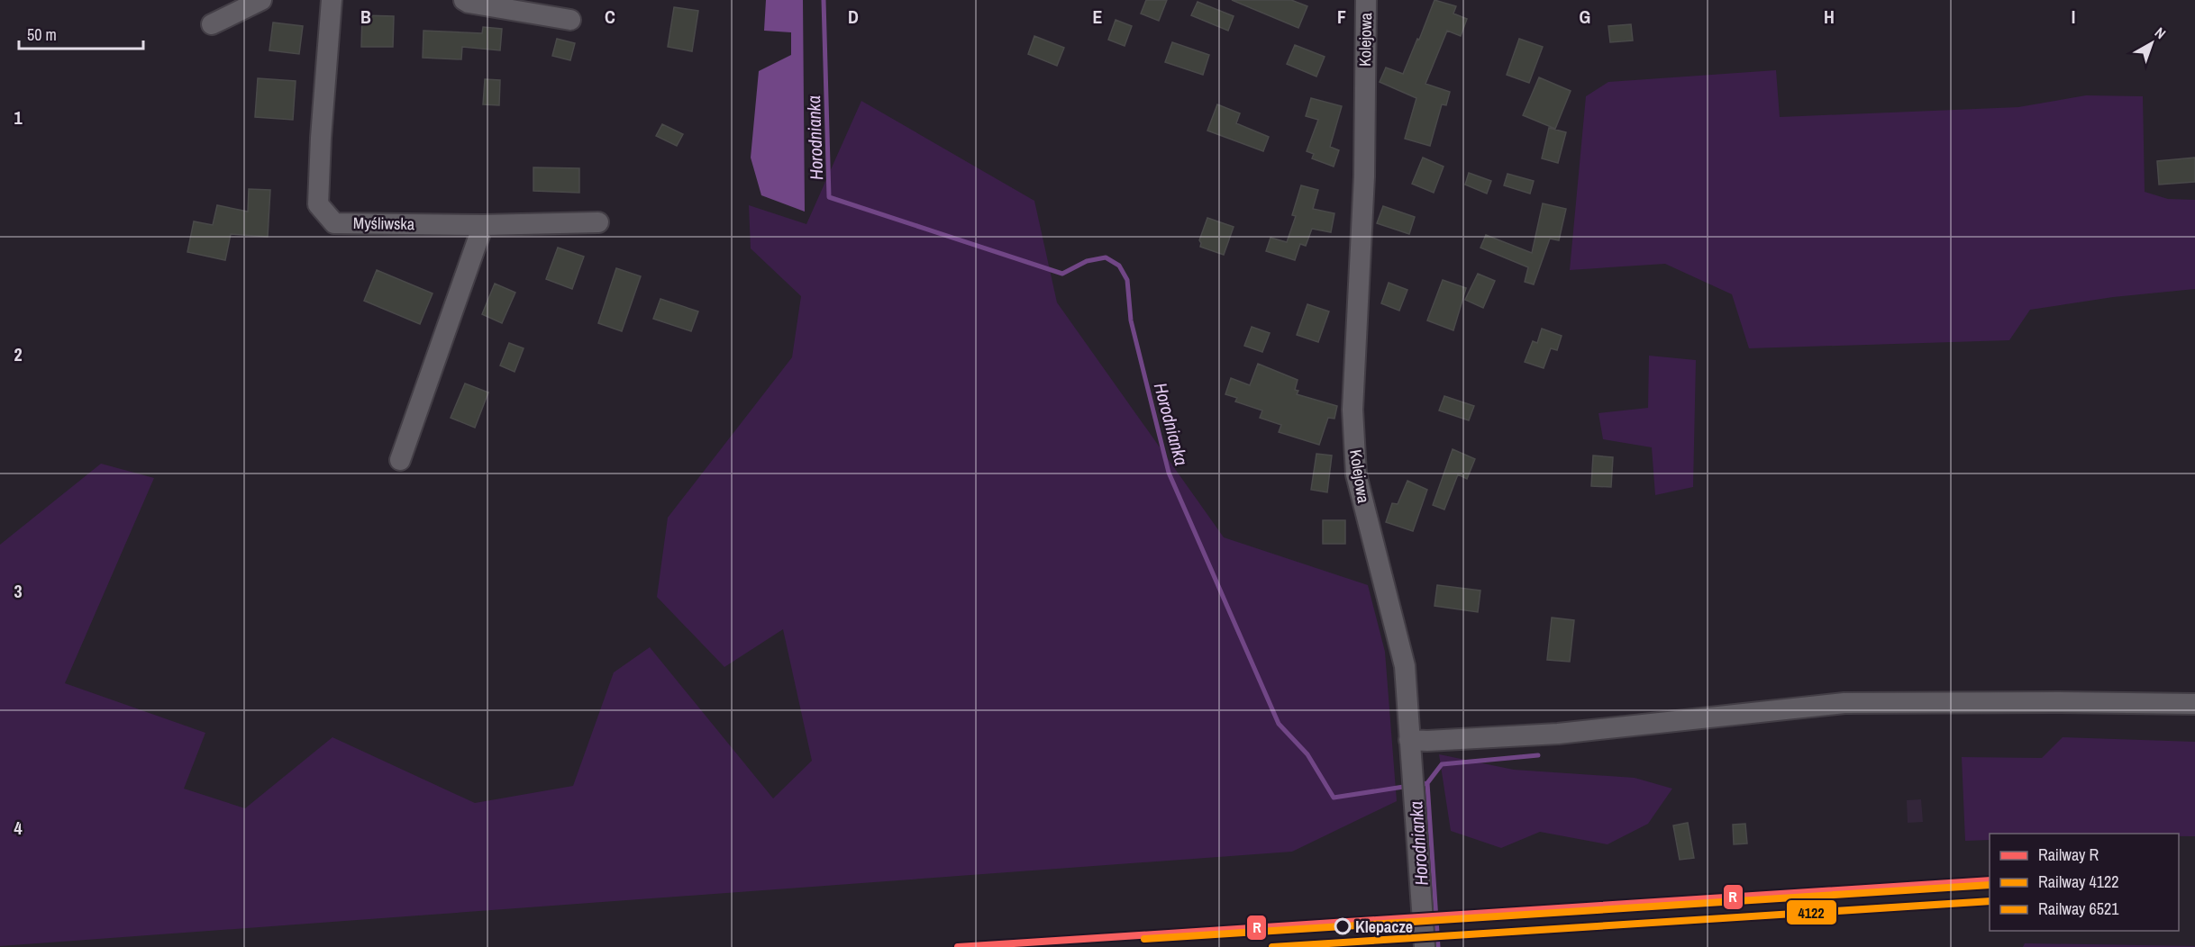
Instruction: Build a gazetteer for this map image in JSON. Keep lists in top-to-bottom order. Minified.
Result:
{"streets":{"street":["Kolejowa","Myśliwska"]},"water":["Horodnianka"],"places":["Klepacze"],"lines":["rail line R","rail line 6521","rail line 4122"],"legend":["Railway R","Railway 4122","Railway 6521"],"scale_bar":"50 m","north":"top right","grid":{"columns":["B","C","D","E","F","G","H","I"],"rows":["1","2","3","4"]}}
